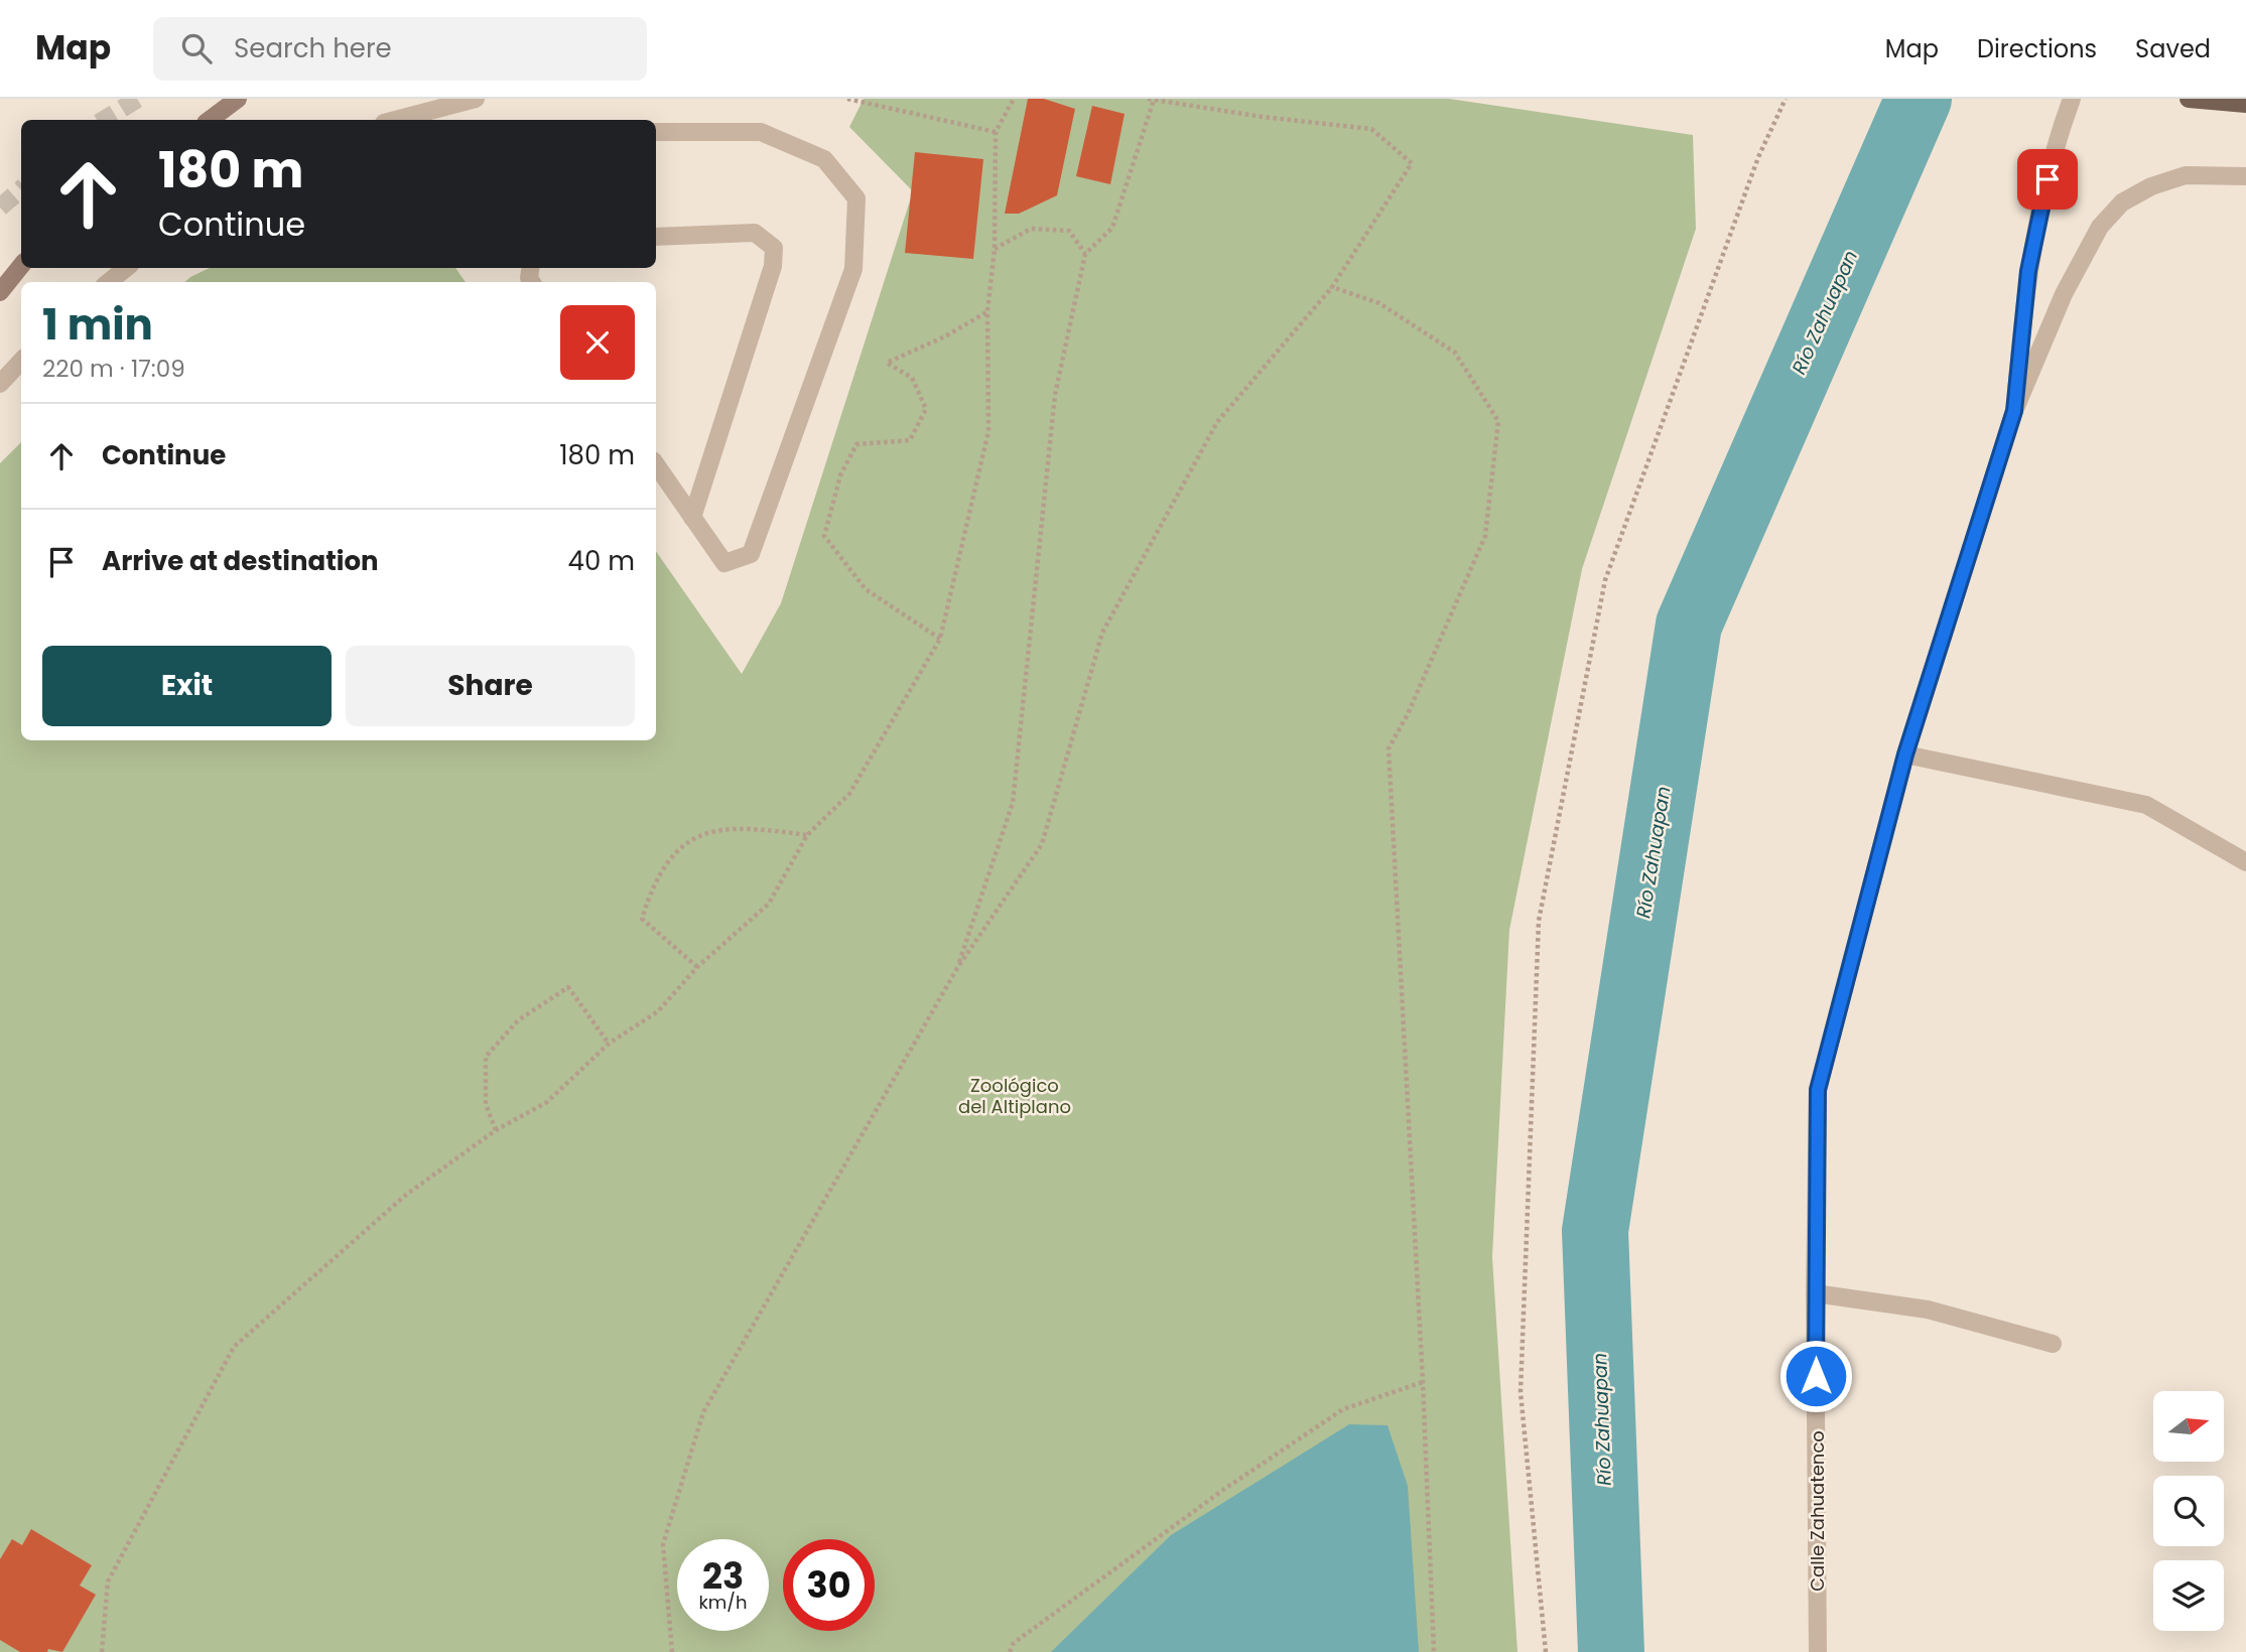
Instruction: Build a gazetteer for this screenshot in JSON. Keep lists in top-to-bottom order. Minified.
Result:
{"streets":{"street":["Calle Zahuatenco"]},"water":["Río Zahuapan"],"parks":["Zoológico del Altiplano"],"north":"right","page":{"header":"Map","search":"Search here","nav":["Map","Directions","Saved"],"turn":["180 m","Continue"],"heading":["1 min","220 m · 17:09"],"list":[{"name":"Continue","value":"180 m"},{"name":"Arrive at destination","value":"40 m"}],"buttons":["Exit","Share"],"speed":"23 km/h","limit":"30"}}
